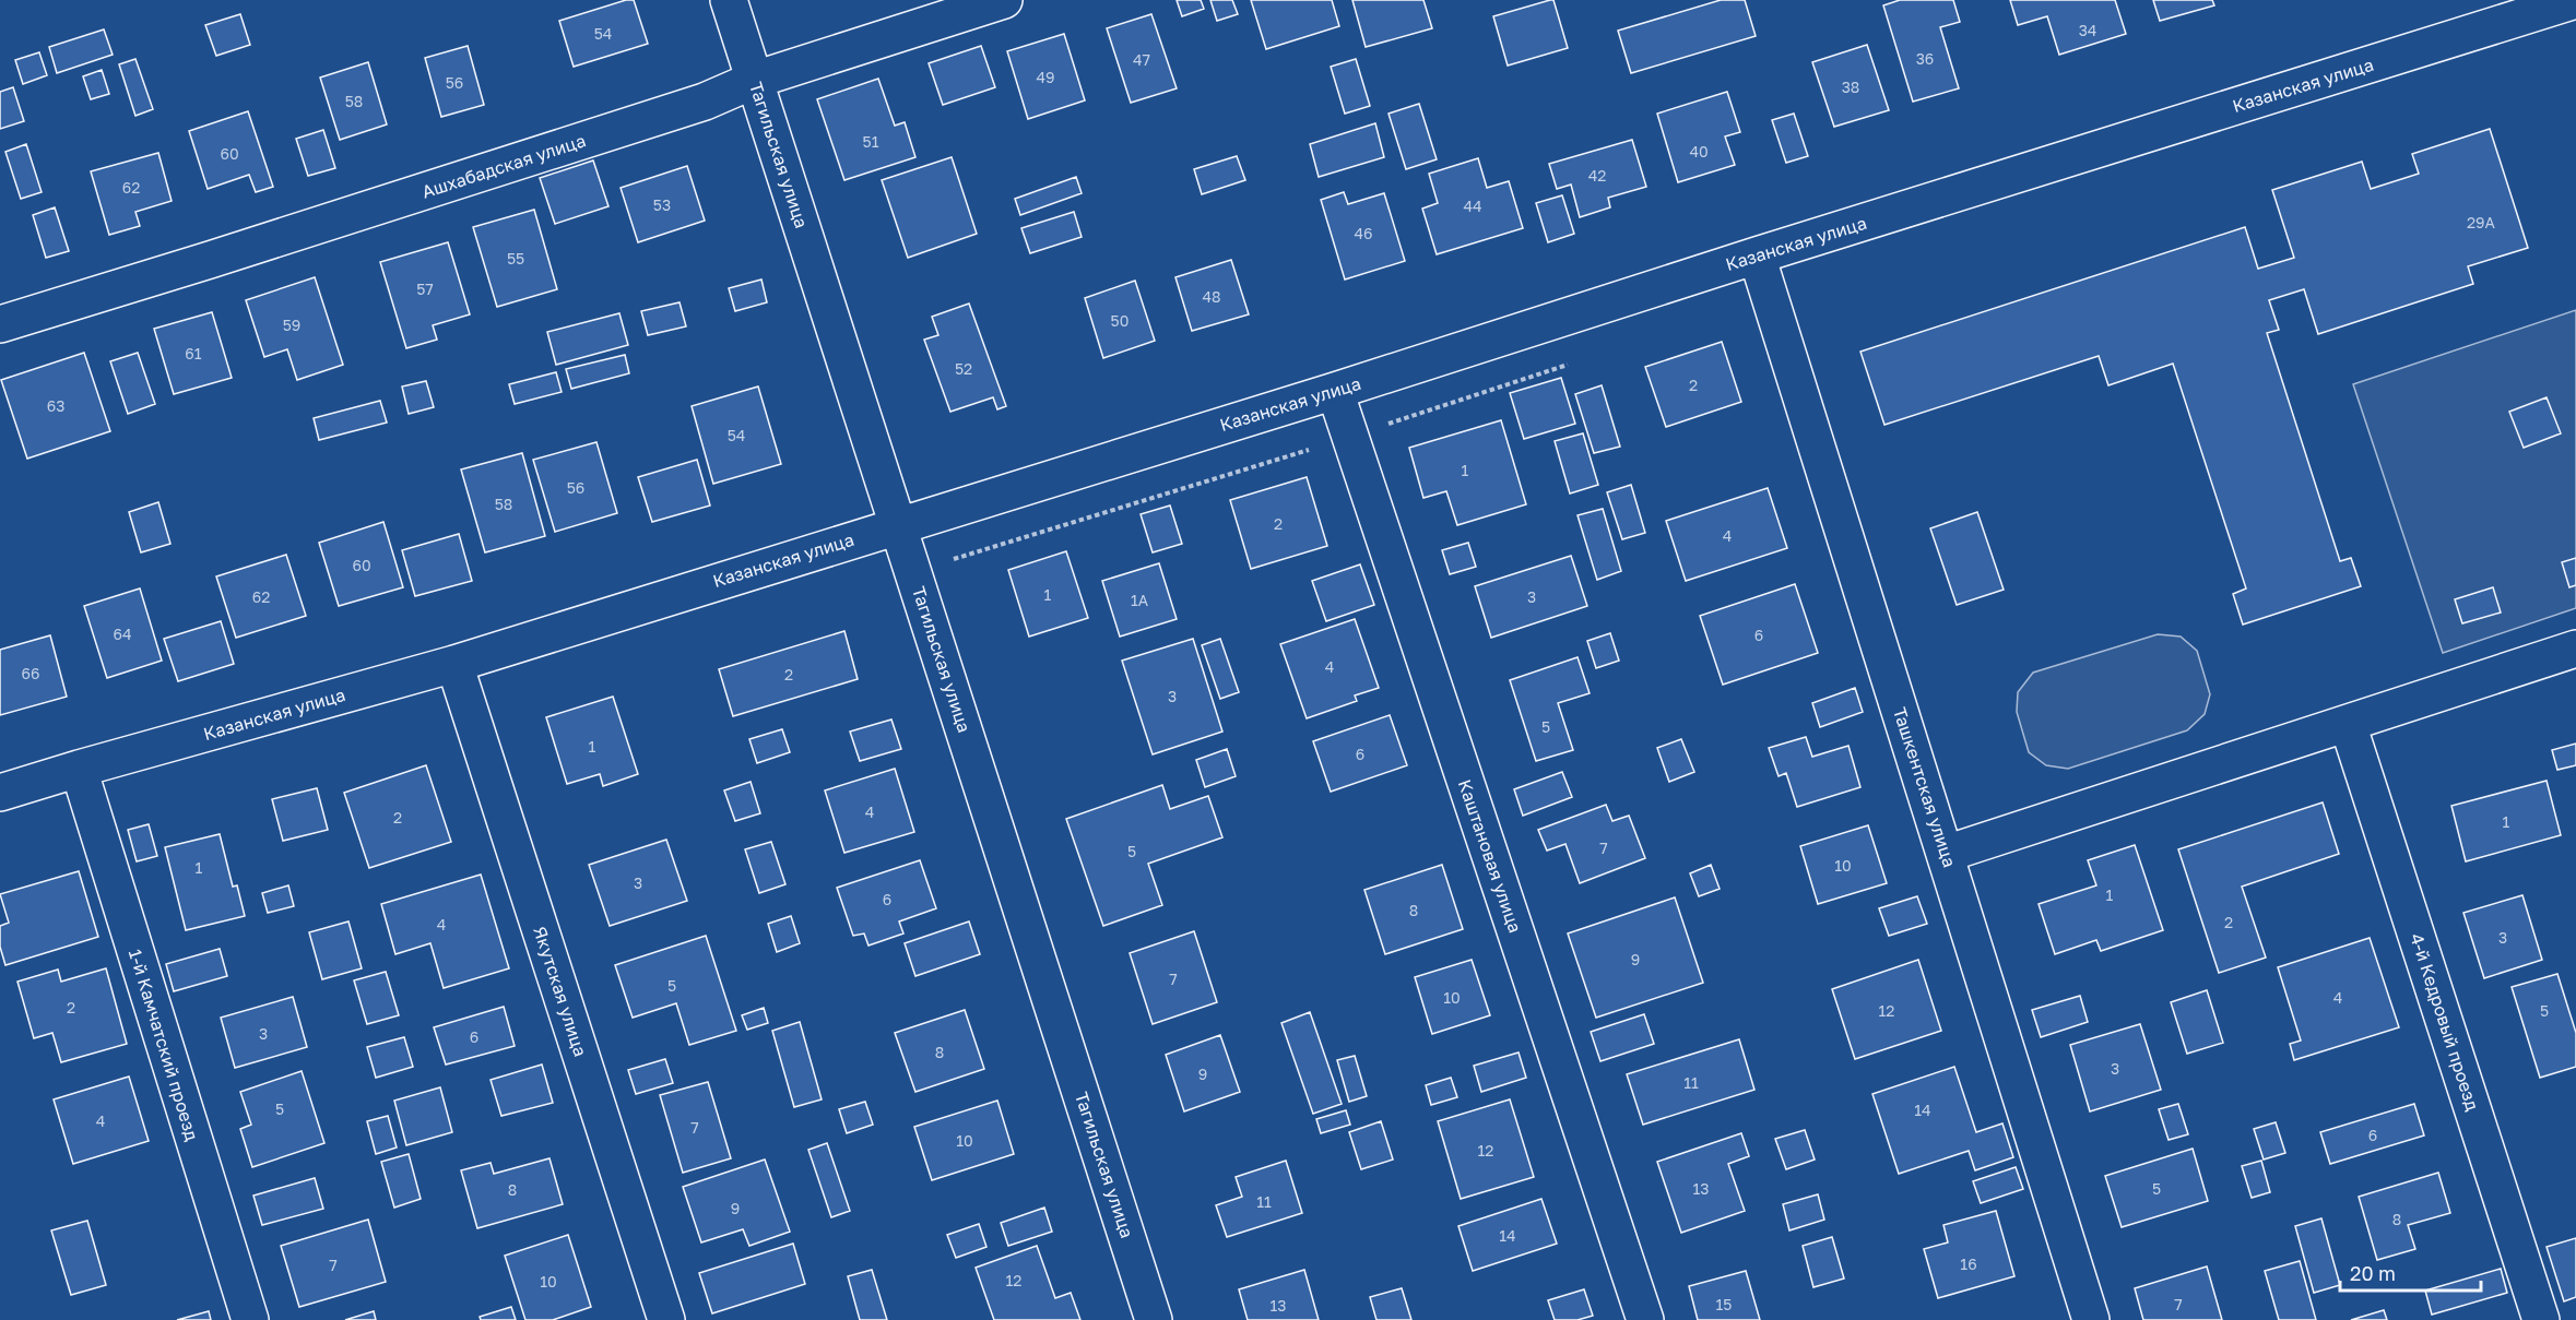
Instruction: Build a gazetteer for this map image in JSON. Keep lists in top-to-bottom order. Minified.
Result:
{"streets":{"street":["Казанская улица","Тагильская улица","Ашхабадская улица","Ташкентская улица","Каштановая улица","Якутская улица","4-й Кедровый проезд","1-й Камчатский проезд"]},"crossings":[["Казанская улица","Тагильская улица"],["Казанская улица","Ташкентская улица"],["Казанская улица","Каштановая улица"],["Казанская улица","Якутская улица"],["Казанская улица","1-й Камчатский проезд"],["Тагильская улица","Ашхабадская улица"]],"house_numbers":["34","54","36","47","49","56","38","58","51","40","60","42","62","53","44","29А","46","55","57","48","50","59","61","52","2","63","54","1","56","58","2","4","60","1","62","3","1А","64","6","4","66","2","3","5","1","6","4","2","1","7","5","10","1","3","1","6","8","2","4","3","9","7","5","10","4","2","12","5","3","6","8","3","9","11","5","14","4","7","6","10","12","13","5","8","11","9","8","14","16","7","12","10","15","7","13"],"scale_bar":"20 m"}
